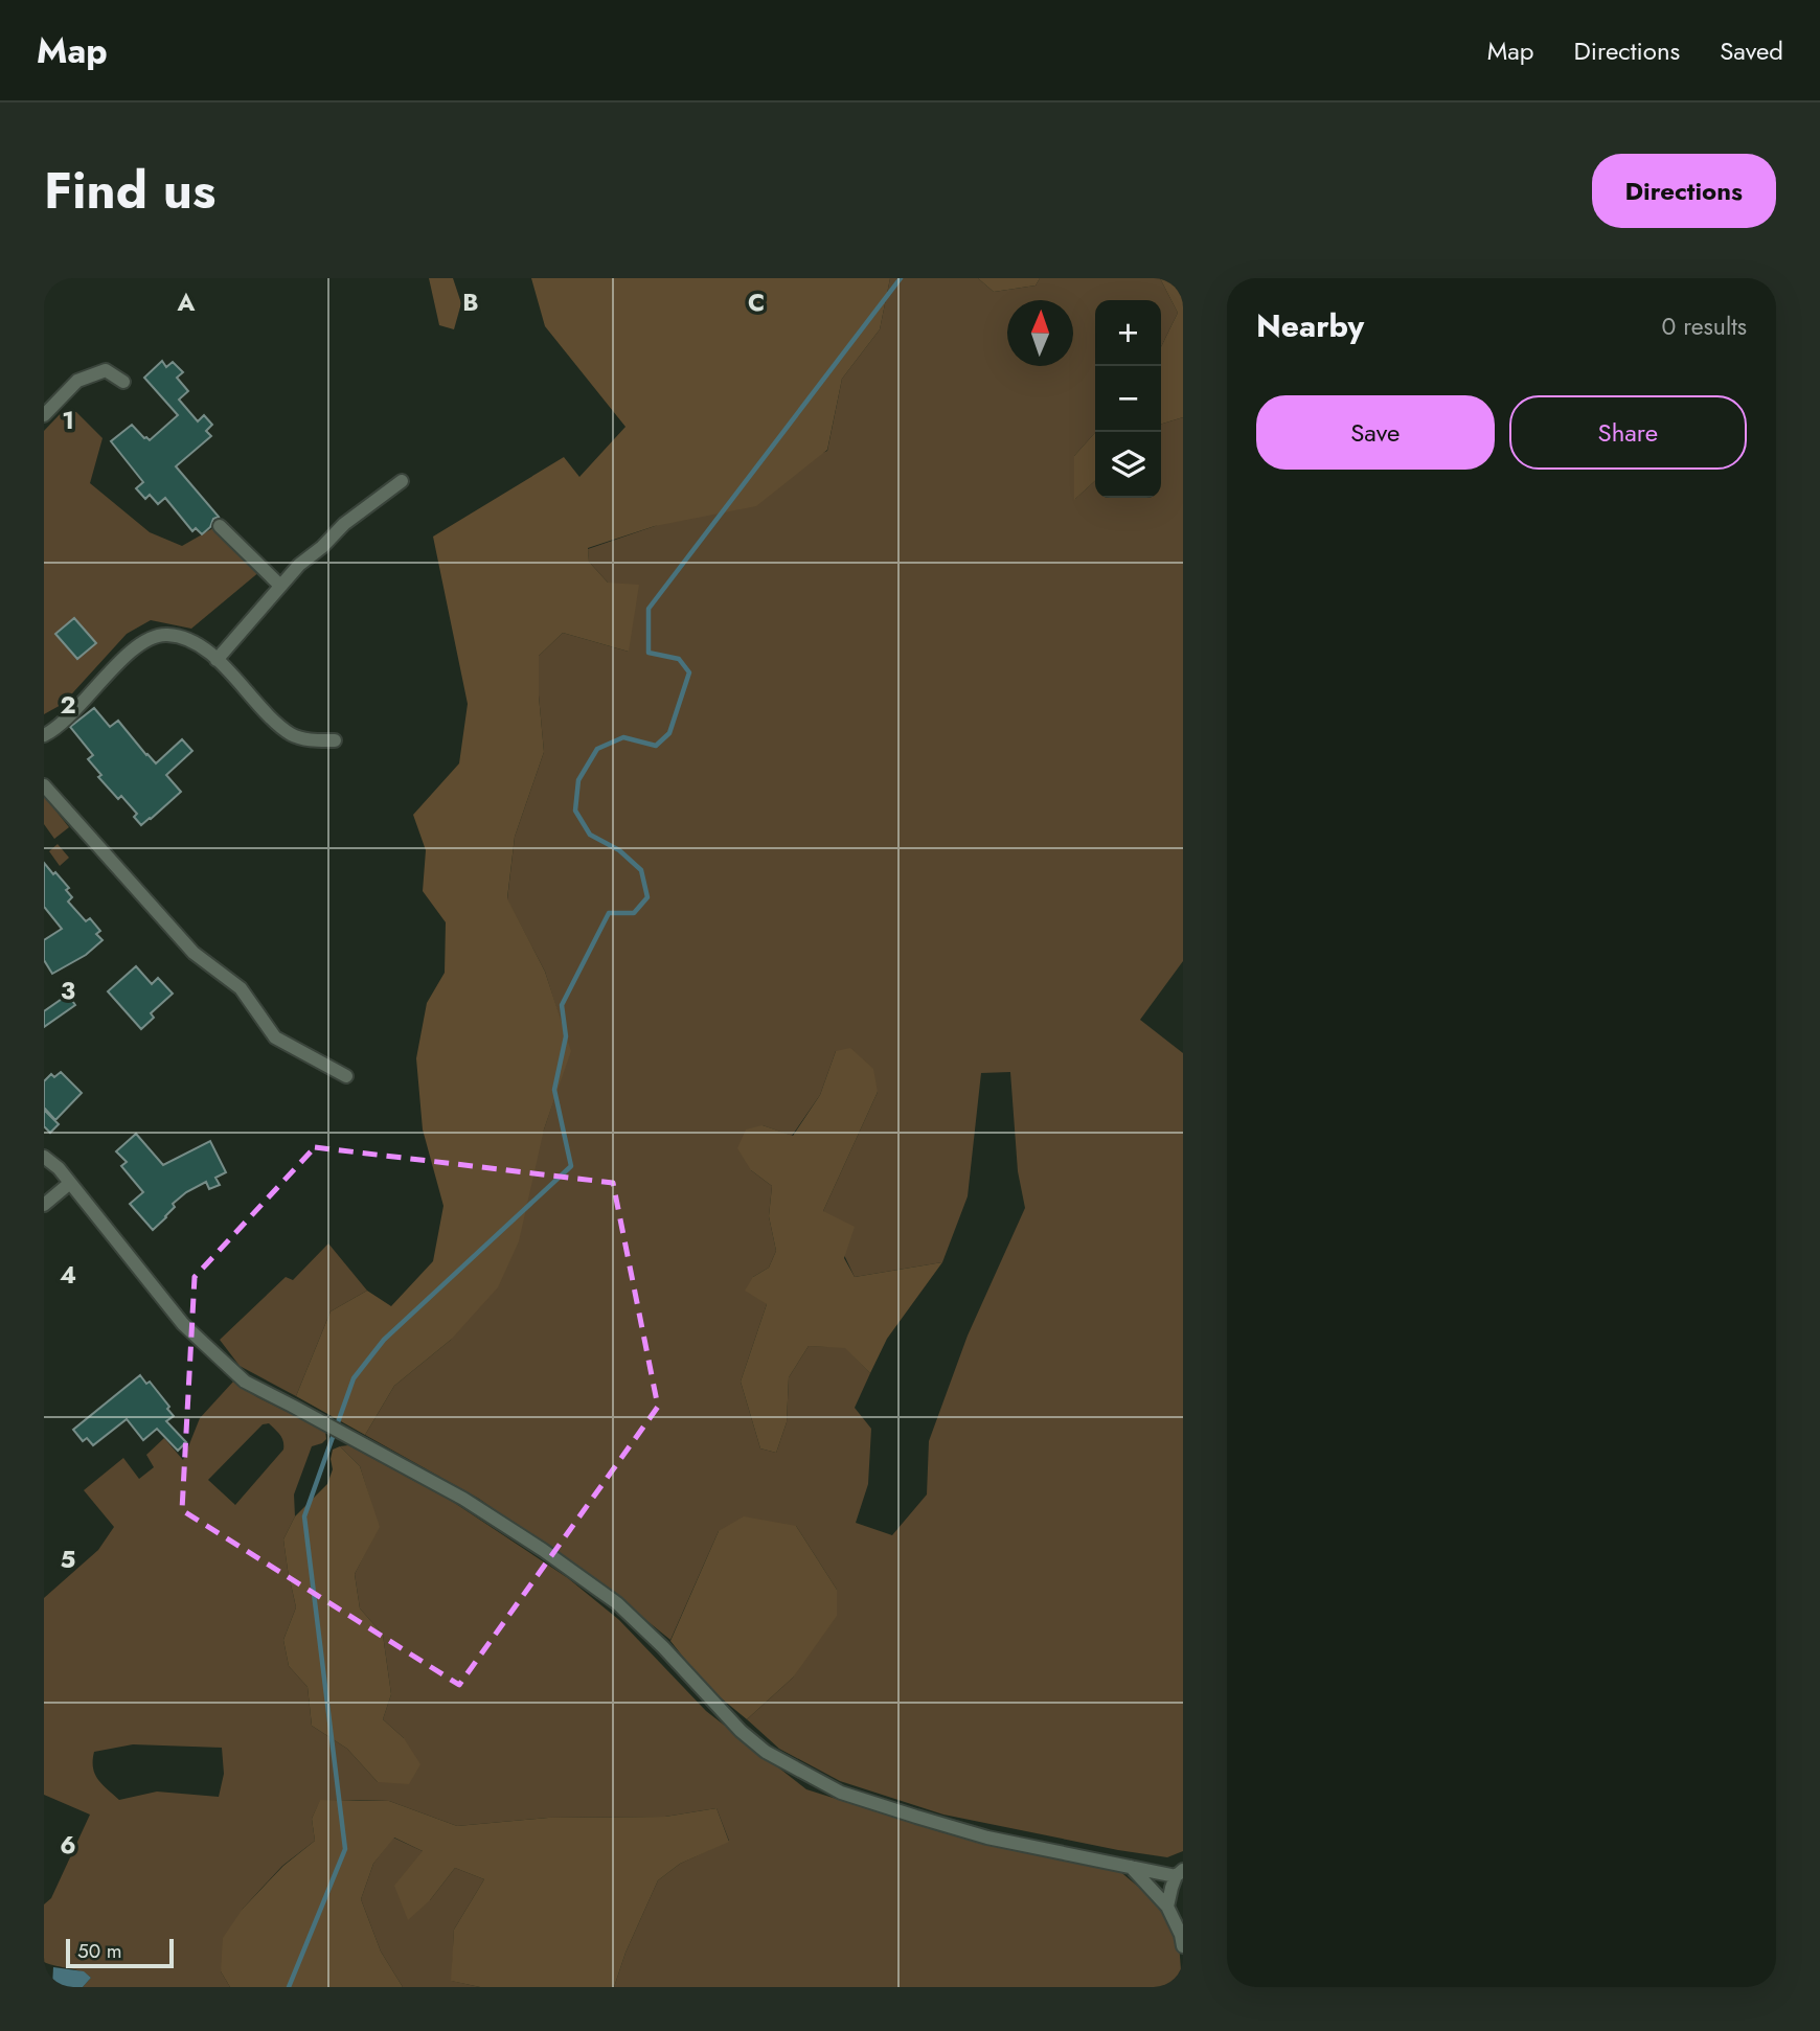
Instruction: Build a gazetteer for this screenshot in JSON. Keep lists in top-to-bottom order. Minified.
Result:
{"scale_bar":"50 m","north":"top","page":{"header":"Map","nav":["Map","Directions","Saved"],"title":"Find us","buttons":["Directions",["Save","Share"]],"heading":["Nearby","0 results"],"map_buttons":["+","−"],"scale":"50 m"},"grid":{"columns":["A","B","C"],"rows":["1","2","3","4","5","6"]}}
